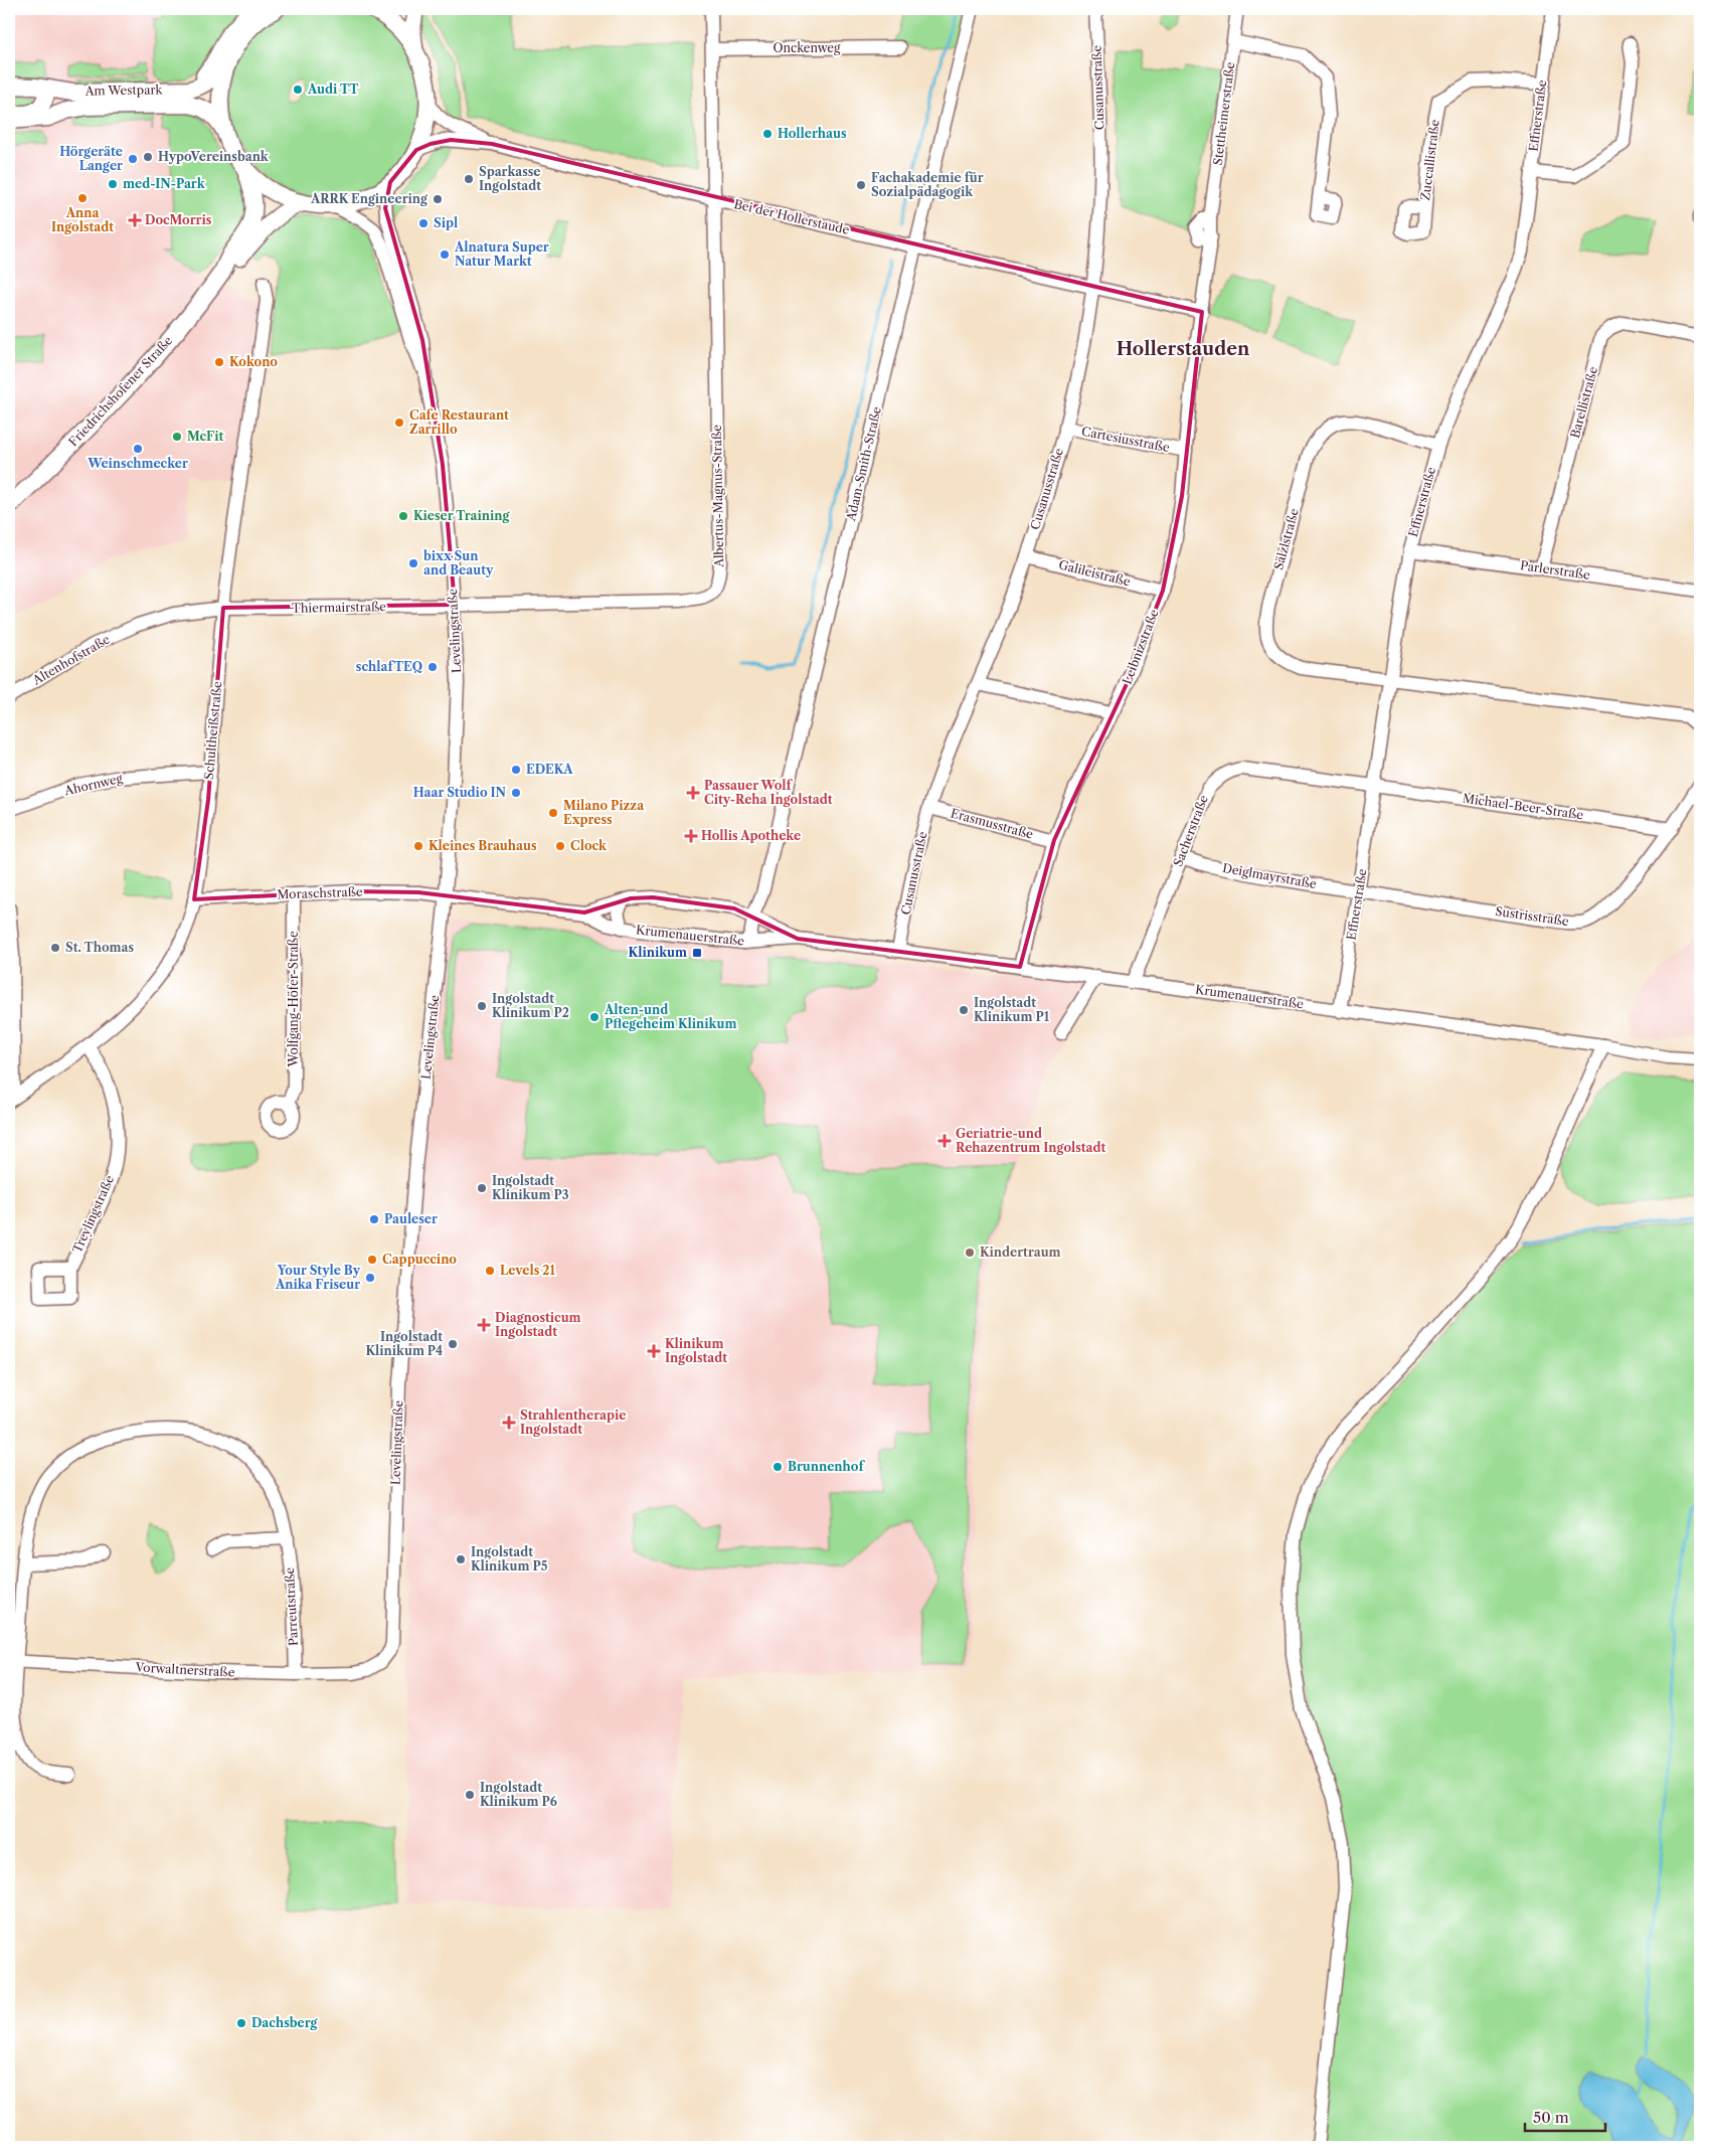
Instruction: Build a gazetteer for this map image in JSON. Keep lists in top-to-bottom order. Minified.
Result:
{"streets":{"main road":["Am Westpark","Friedrichshofener Straße"],"street":["Onckenweg","Cusanusstraße","Stettheimerstraße","Effnerstraße","Zuccallistraße","Bei der Hollerstaude","Barellistraße","Cartesiusstraße","Adam-Smith-Straße","Albertus-Magnus-Straße","Sälzlstraße","Parlerstraße","Galileistraße","Thiermairstraße","Levelingstraße","Leibnizstraße","Altenhofstraße","Schultheißstraße","Ahornweg","Michael-Beer-Straße","Erasmusstraße","Sacherstraße","Deiglmayrstraße","Moraschstraße","Sustrisstraße","Krumenauerstraße","Wolfgang-Höfer-Straße","Treylingstraße","Parreutstraße","Vorwaltnerstraße"]},"crossings":[["Cusanusstraße","Bei der Hollerstaude"],["Cusanusstraße","Cartesiusstraße"],["Cusanusstraße","Galileistraße"],["Cusanusstraße","Erasmusstraße"],["Cusanusstraße","Krumenauerstraße"],["Stettheimerstraße","Bei der Hollerstaude"],["Stettheimerstraße","Leibnizstraße"],["Effnerstraße","Zuccallistraße"],["Effnerstraße","Sälzlstraße"],["Effnerstraße","Parlerstraße"],["Effnerstraße","Michael-Beer-Straße"],["Effnerstraße","Sacherstraße"],["Effnerstraße","Deiglmayrstraße"],["Effnerstraße","Sustrisstraße"],["Effnerstraße","Krumenauerstraße"],["Bei der Hollerstaude","Adam-Smith-Straße"],["Bei der Hollerstaude","Albertus-Magnus-Straße"],["Bei der Hollerstaude","Leibnizstraße"],["Barellistraße","Parlerstraße"],["Cartesiusstraße","Leibnizstraße"],["Adam-Smith-Straße","Krumenauerstraße"],["Albertus-Magnus-Straße","Thiermairstraße"],["Albertus-Magnus-Straße","Levelingstraße"],["Galileistraße","Leibnizstraße"],["Thiermairstraße","Levelingstraße"],["Thiermairstraße","Altenhofstraße"],["Thiermairstraße","Schultheißstraße"],["Levelingstraße","Moraschstraße"],["Levelingstraße","Krumenauerstraße"],["Levelingstraße","Vorwaltnerstraße"],["Leibnizstraße","Erasmusstraße"],["Leibnizstraße","Krumenauerstraße"],["Altenhofstraße","Schultheißstraße"],["Schultheißstraße","Ahornweg"],["Schultheißstraße","Moraschstraße"],["Schultheißstraße","Treylingstraße"],["Michael-Beer-Straße","Sacherstraße"],["Michael-Beer-Straße","Sustrisstraße"],["Sacherstraße","Deiglmayrstraße"],["Sacherstraße","Krumenauerstraße"],["Deiglmayrstraße","Sustrisstraße"],["Moraschstraße","Krumenauerstraße"],["Moraschstraße","Wolfgang-Höfer-Straße"],["Parreutstraße","Vorwaltnerstraße"]],"districts":["Hollerstauden"],"places":{"other":["Audi TT","Hollerhaus","HypoVereinsbank","Hörgeräte Langer","Sparkasse Ingolstadt","med-IN-Park","Fachakademie für Sozialpädagogik","Anna Ingolstadt","ARRK Engineering","Sipl","Alnatura Super Natur Markt","Kokono","Cafe Restaurant Zarrillo","McFit","Weinschmecker","Kieser Training","bixx Sun and Beauty","schlafTEQ","EDEKA","Haar Studio IN","Milano Pizza Express","Kleines Brauhaus","Clock","St. Thomas","Ingolstadt Klinikum P2","Ingolstadt Klinikum P1","Alten-und Pflegeheim Klinikum","Ingolstadt Klinikum P3","Pauleser","Kindertraum","Cappuccino","Levels 21","Your Style By Anika Friseur","Ingolstadt Klinikum P4","Brunnenhof","Ingolstadt Klinikum P5","Ingolstadt Klinikum P6","Dachsberg"],"health":["DocMorris","Passauer Wolf City-Reha Ingolstadt","Hollis Apotheke","Geriatrie-und Rehazentrum Ingolstadt","Diagnosticum Ingolstadt","Klinikum Ingolstadt","Strahlentherapie Ingolstadt"],"transit":["Klinikum"]},"scale_bar":"50 m"}
